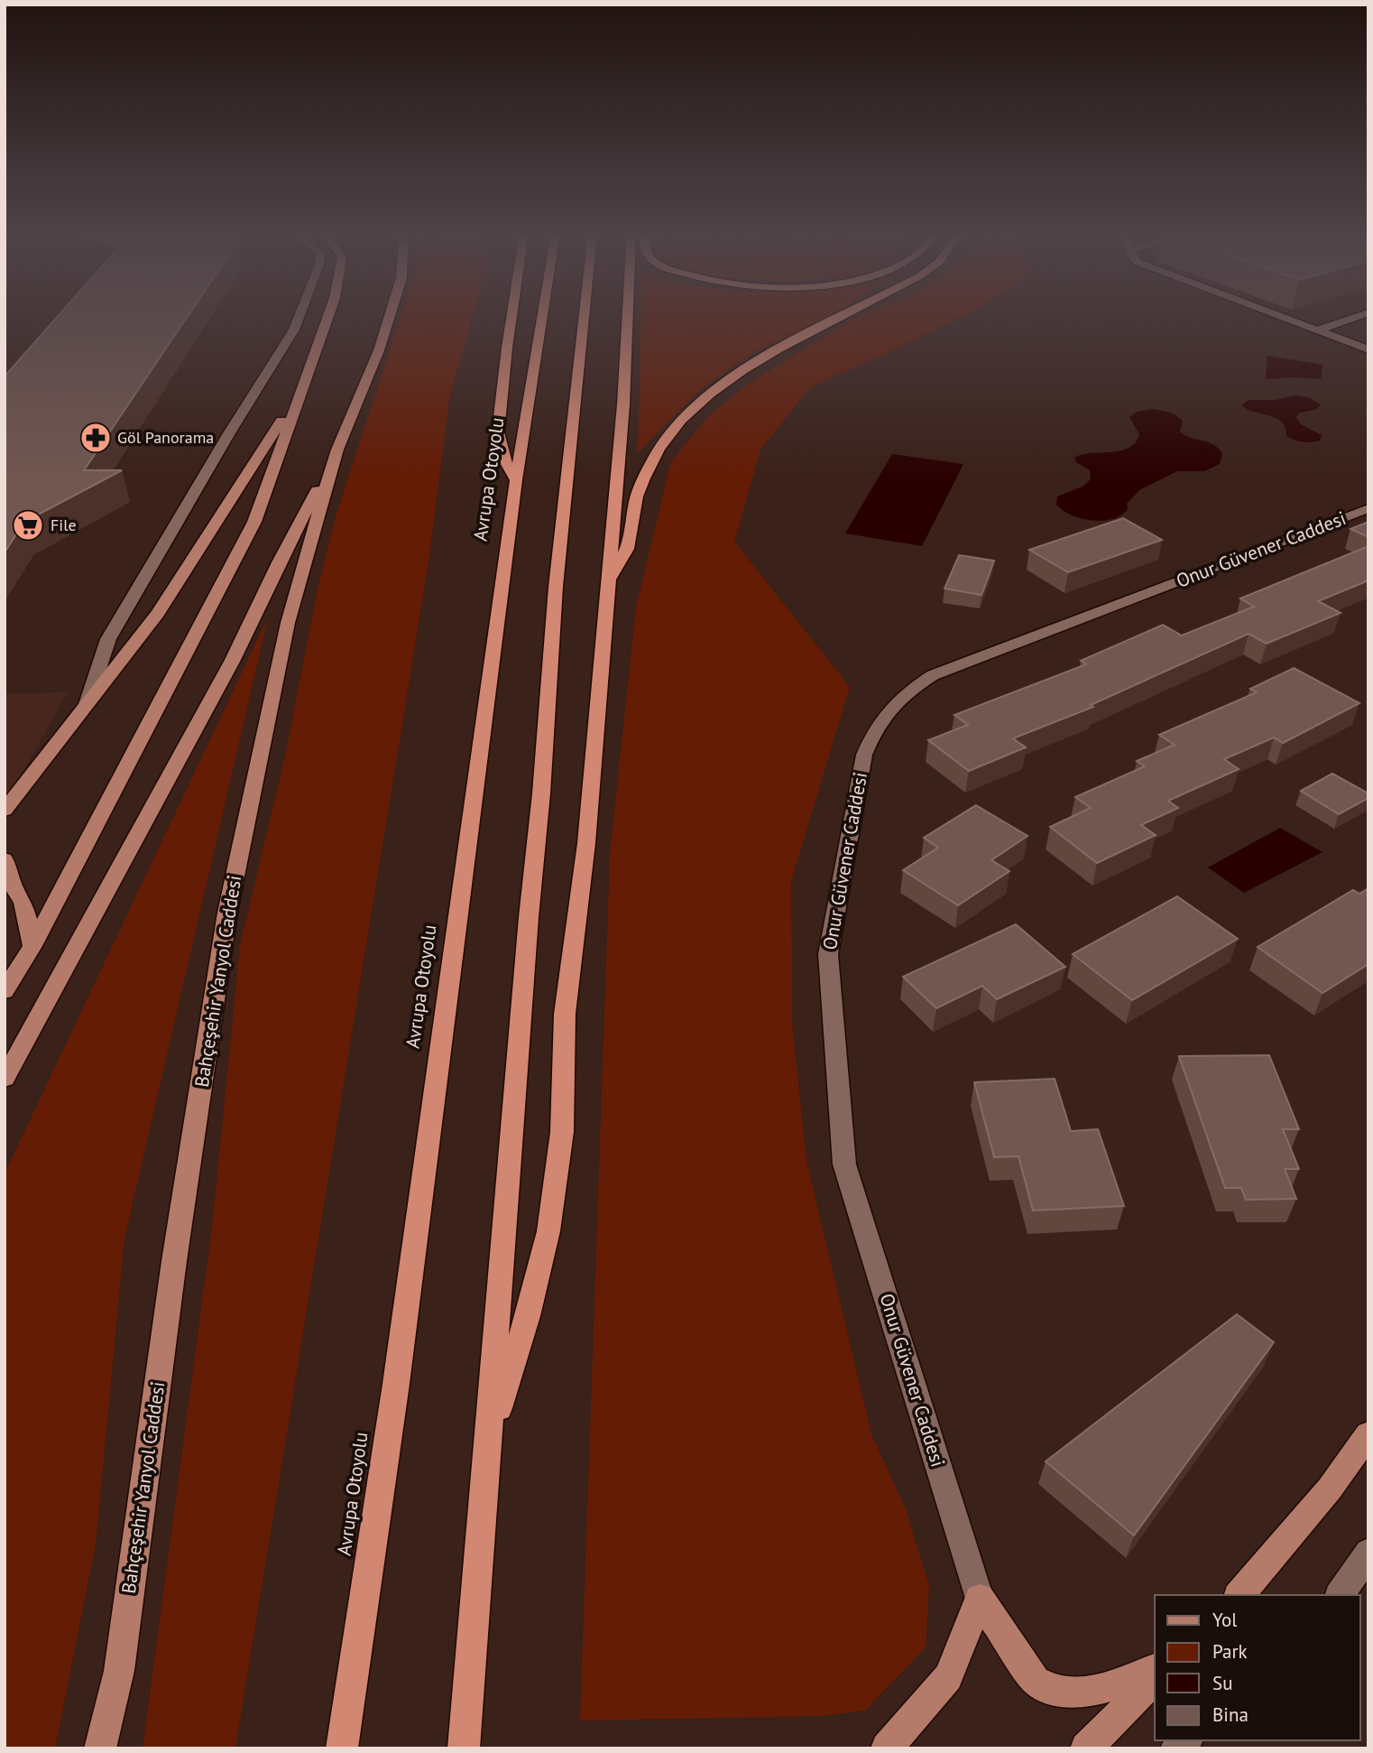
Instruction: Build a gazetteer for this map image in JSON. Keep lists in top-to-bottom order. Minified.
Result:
{"streets":{"highway":["Avrupa Otoyolu"],"main road":["Bahçeşehir Yanyol Caddesi"],"street":["Onur Güvener Caddesi"]},"places":{"pharmacy":["Göl Panorama"],"supermarket":["File"]},"legend":["Yol","Park","Su","Bina"]}
